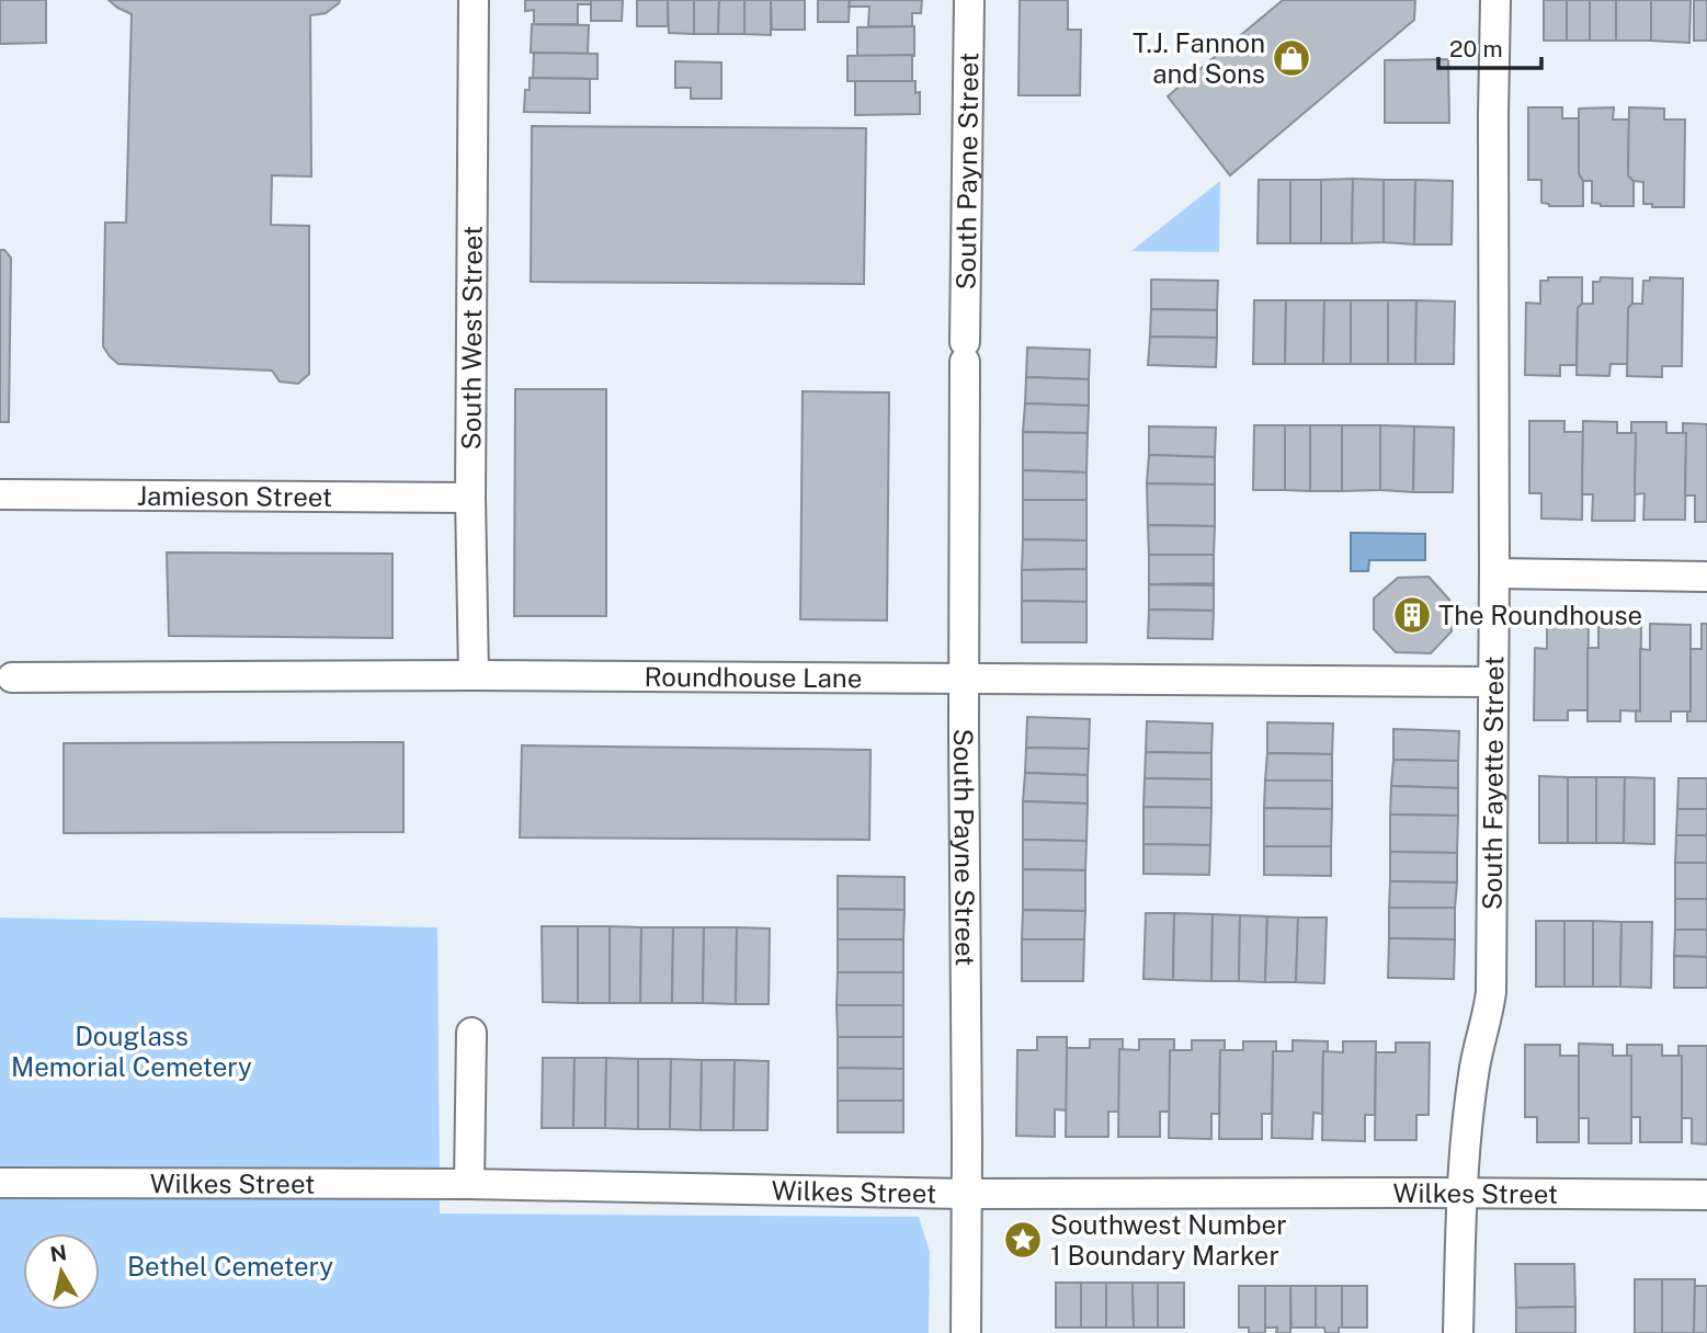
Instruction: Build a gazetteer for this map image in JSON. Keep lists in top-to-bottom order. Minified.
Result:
{"streets":{"street":["South Payne Street","South West Street","Jamieson Street","Roundhouse Lane","South Fayette Street","Wilkes Street"]},"crossings":[["South Payne Street","Roundhouse Lane"],["South Payne Street","Wilkes Street"],["South West Street","Jamieson Street"],["South West Street","Roundhouse Lane"],["Roundhouse Lane","South Fayette Street"],["South Fayette Street","Wilkes Street"]],"parks":["Douglass Memorial Cemetery","Bethel Cemetery"],"places":{"shop":["T.J. Fannon and Sons"],"building":["The Roundhouse"],"place":["Southwest Number 1 Boundary Marker"]},"scale_bar":"20 m","north":"top"}
